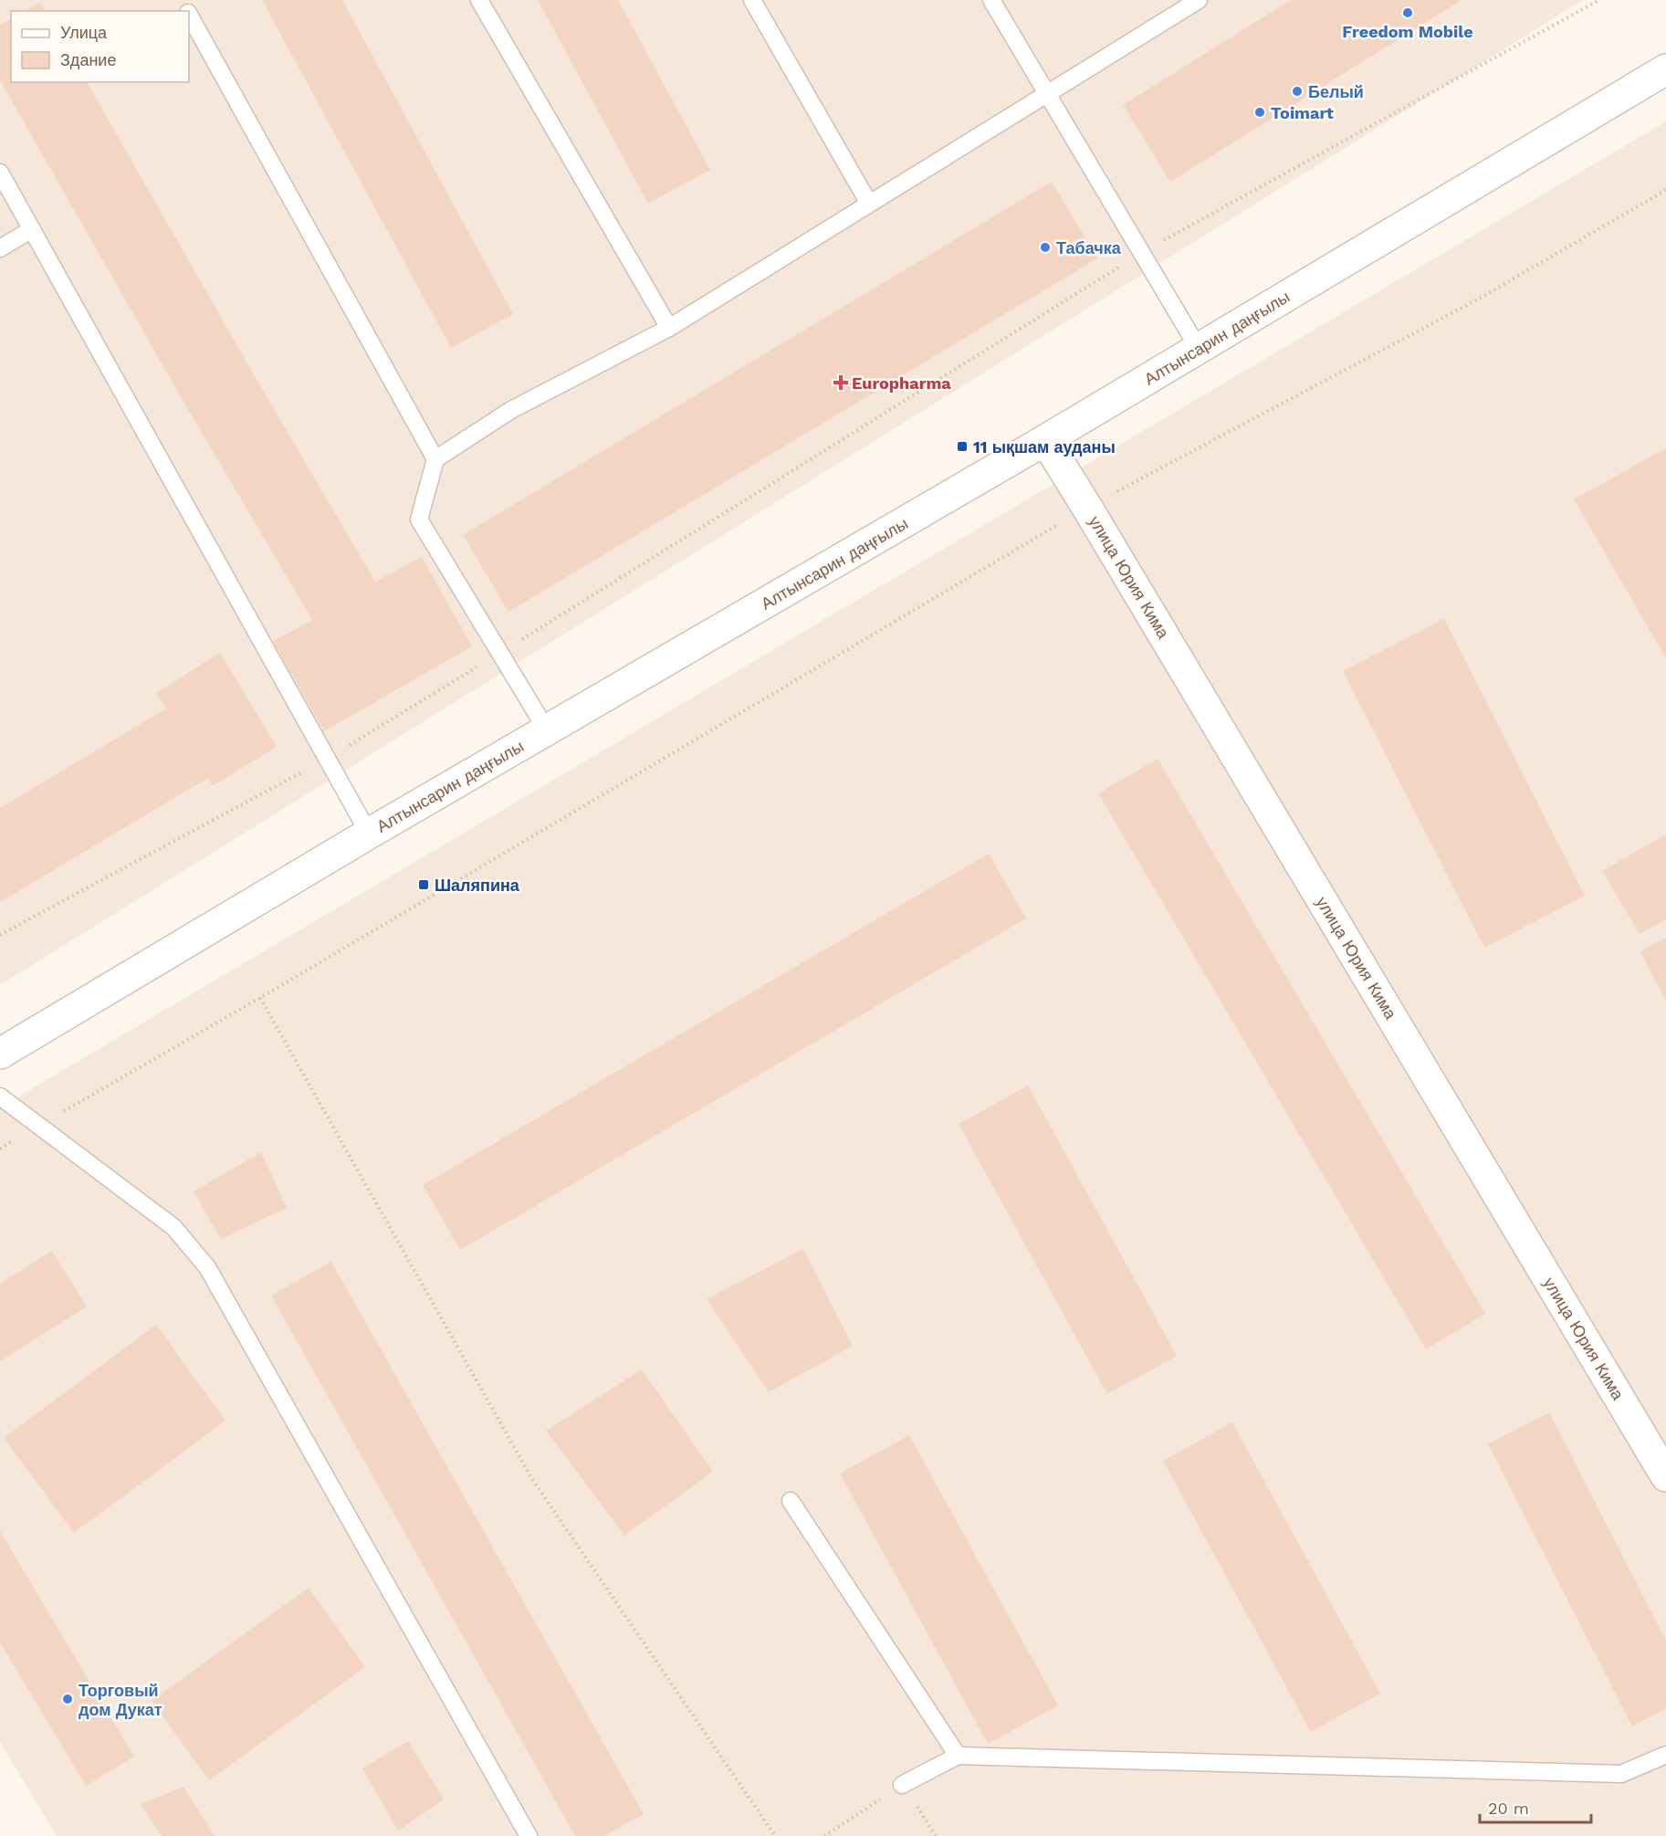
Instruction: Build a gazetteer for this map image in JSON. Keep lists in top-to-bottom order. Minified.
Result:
{"streets":{"main road":["Алтынсарин даңғылы","улица Юрия Кима"]},"crossings":[["Алтынсарин даңғылы","улица Юрия Кима"]],"places":{"other":["Freedom Mobile","Белый","Toimart","Табачка","Торговый дом Дукат"],"health":["Europharma"],"transit":["11 ықшам ауданы","Шаляпина"]},"legend":["Улица","Здание"],"scale_bar":"20 m"}
